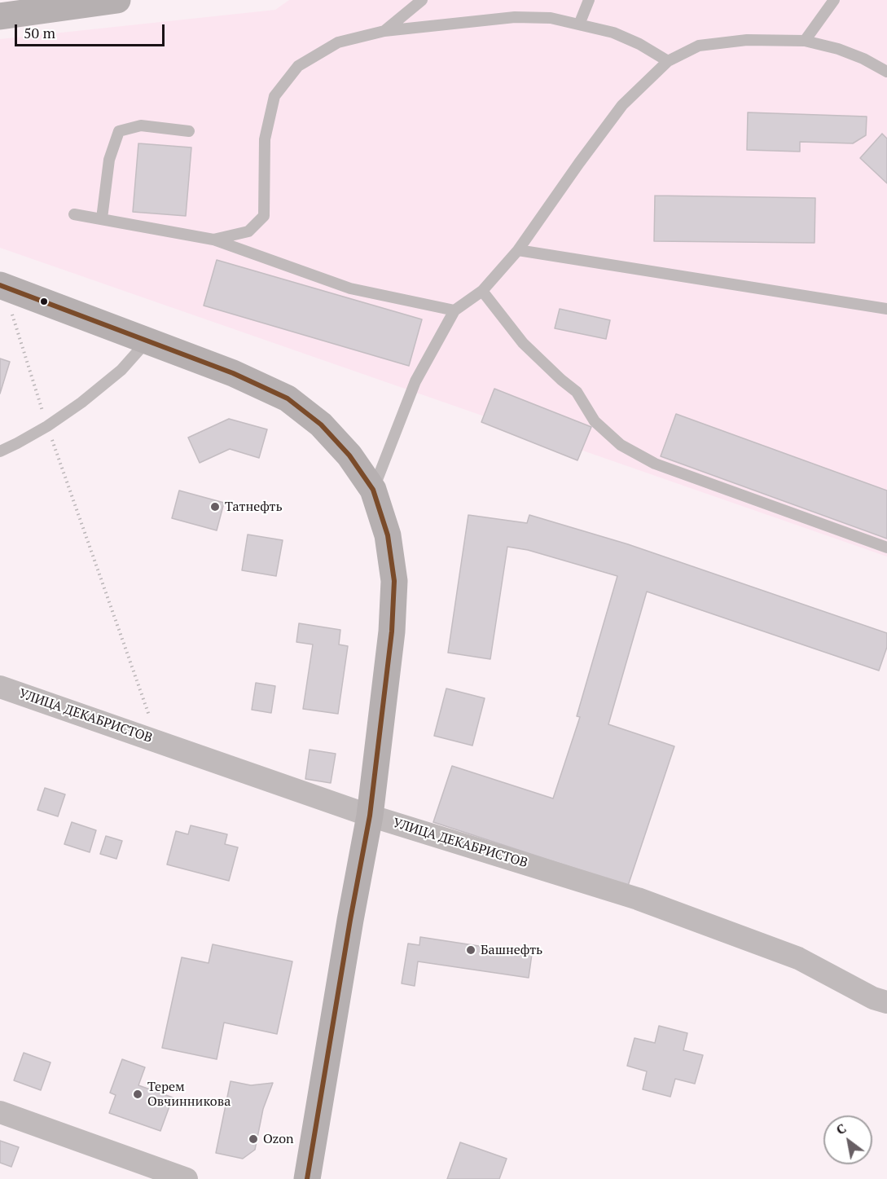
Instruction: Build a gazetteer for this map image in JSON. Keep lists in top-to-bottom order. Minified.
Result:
{"streets":{"street":["УЛИЦА ДЕКАБРИСТОВ"]},"places":["Татнефть","Башнефть","Терем Овчинникова","Ozon"],"scale_bar":"50 m","north":"top left"}
